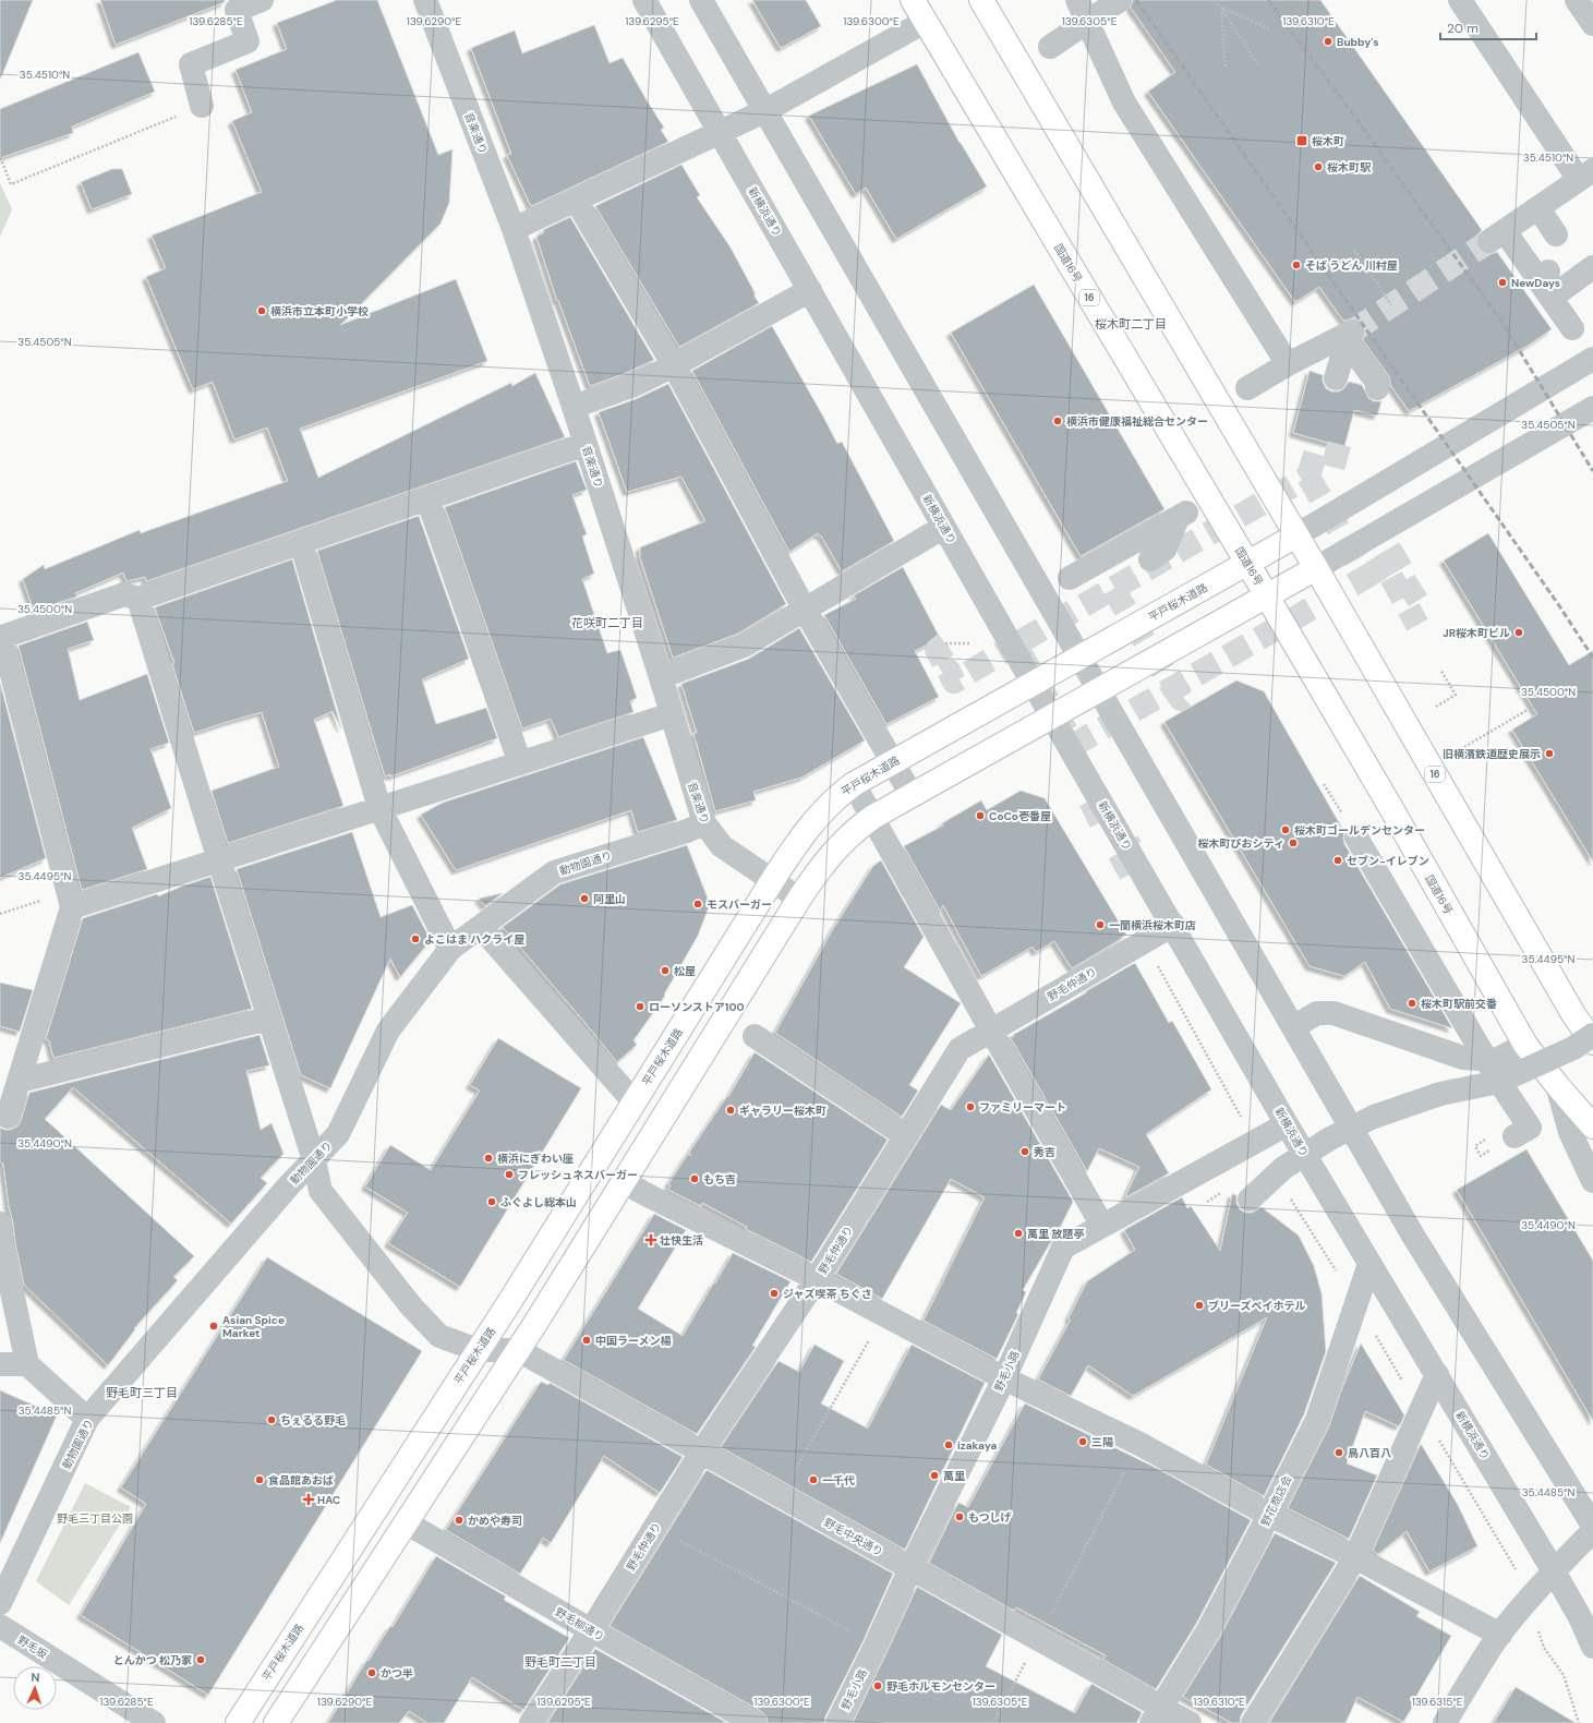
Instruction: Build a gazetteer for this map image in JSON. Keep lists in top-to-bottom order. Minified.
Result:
{"streets":{"main road":["国道16号","16","平戸桜木道路"],"street":["音楽通り","新横浜通り","動物園通り","野毛仲通り","野毛小路","野花商店会","野毛中央通り","野毛柳通り","野毛坂"]},"crossings":[["音楽通り","平戸桜木道路"],["音楽通り","動物園通り"],["新横浜通り","平戸桜木道路"],["新横浜通り","野毛仲通り"],["新横浜通り","野毛小路"],["新横浜通り","野花商店会"],["国道16号","平戸桜木道路"],["16","平戸桜木道路"],["野毛仲通り","野毛中央通り"],["野毛仲通り","野毛柳通り"],["野毛小路","野毛中央通り"],["野花商店会","野毛中央通り"]],"districts":["桜木町二丁目","花咲町二丁目","野毛町三丁目","野毛町二丁目"],"parks":["野毛三丁目公園"],"places":{"other":["Bubby's","桜木町駅","そば うどん 川村屋","NewDays","横浜市立本町小学校","横浜市健康福祉総合センター","JR桜木町ビル","旧横濱鉄道歴史展示","CoCo壱番屋","桜木町ゴールデンセンター","桜木町ぴおシティ","セブン-イレブン","阿里山","モスバーガー","一蘭横浜桜木町店","よこはま ハクライ屋","松屋","桜木町駅前交番","ローソンストア100","ファミリーマート","ギャラリー桜木町","秀吉","横浜にぎわい座","フレッシュネスバーガー","もち吉","ふぐよし総本山","萬里 放題亭","ジャズ喫茶 ちぐさ","ブリーズベイホテル","Asian Spice Market","中国ラーメン楊","ちぇるる野毛","三陽","izakaya","鳥八百八","萬里","食品館あおば","一千代","もつしげ","かめや寿司","とんかつ 松乃家","かつ半","野毛ホルモンセンター"],"transit":["桜木町"],"health":["壮快生活","HAC"]},"scale_bar":"20 m","north":"top","coordinates":["139.6285°E","139.6290°E","139.6295°E","139.6300°E","139.6305°E","139.6310°E","35.4510°N","35.4505°N","35.4500°N","35.4495°N","35.4490°N","35.4485°N","139.6315°E"]}
